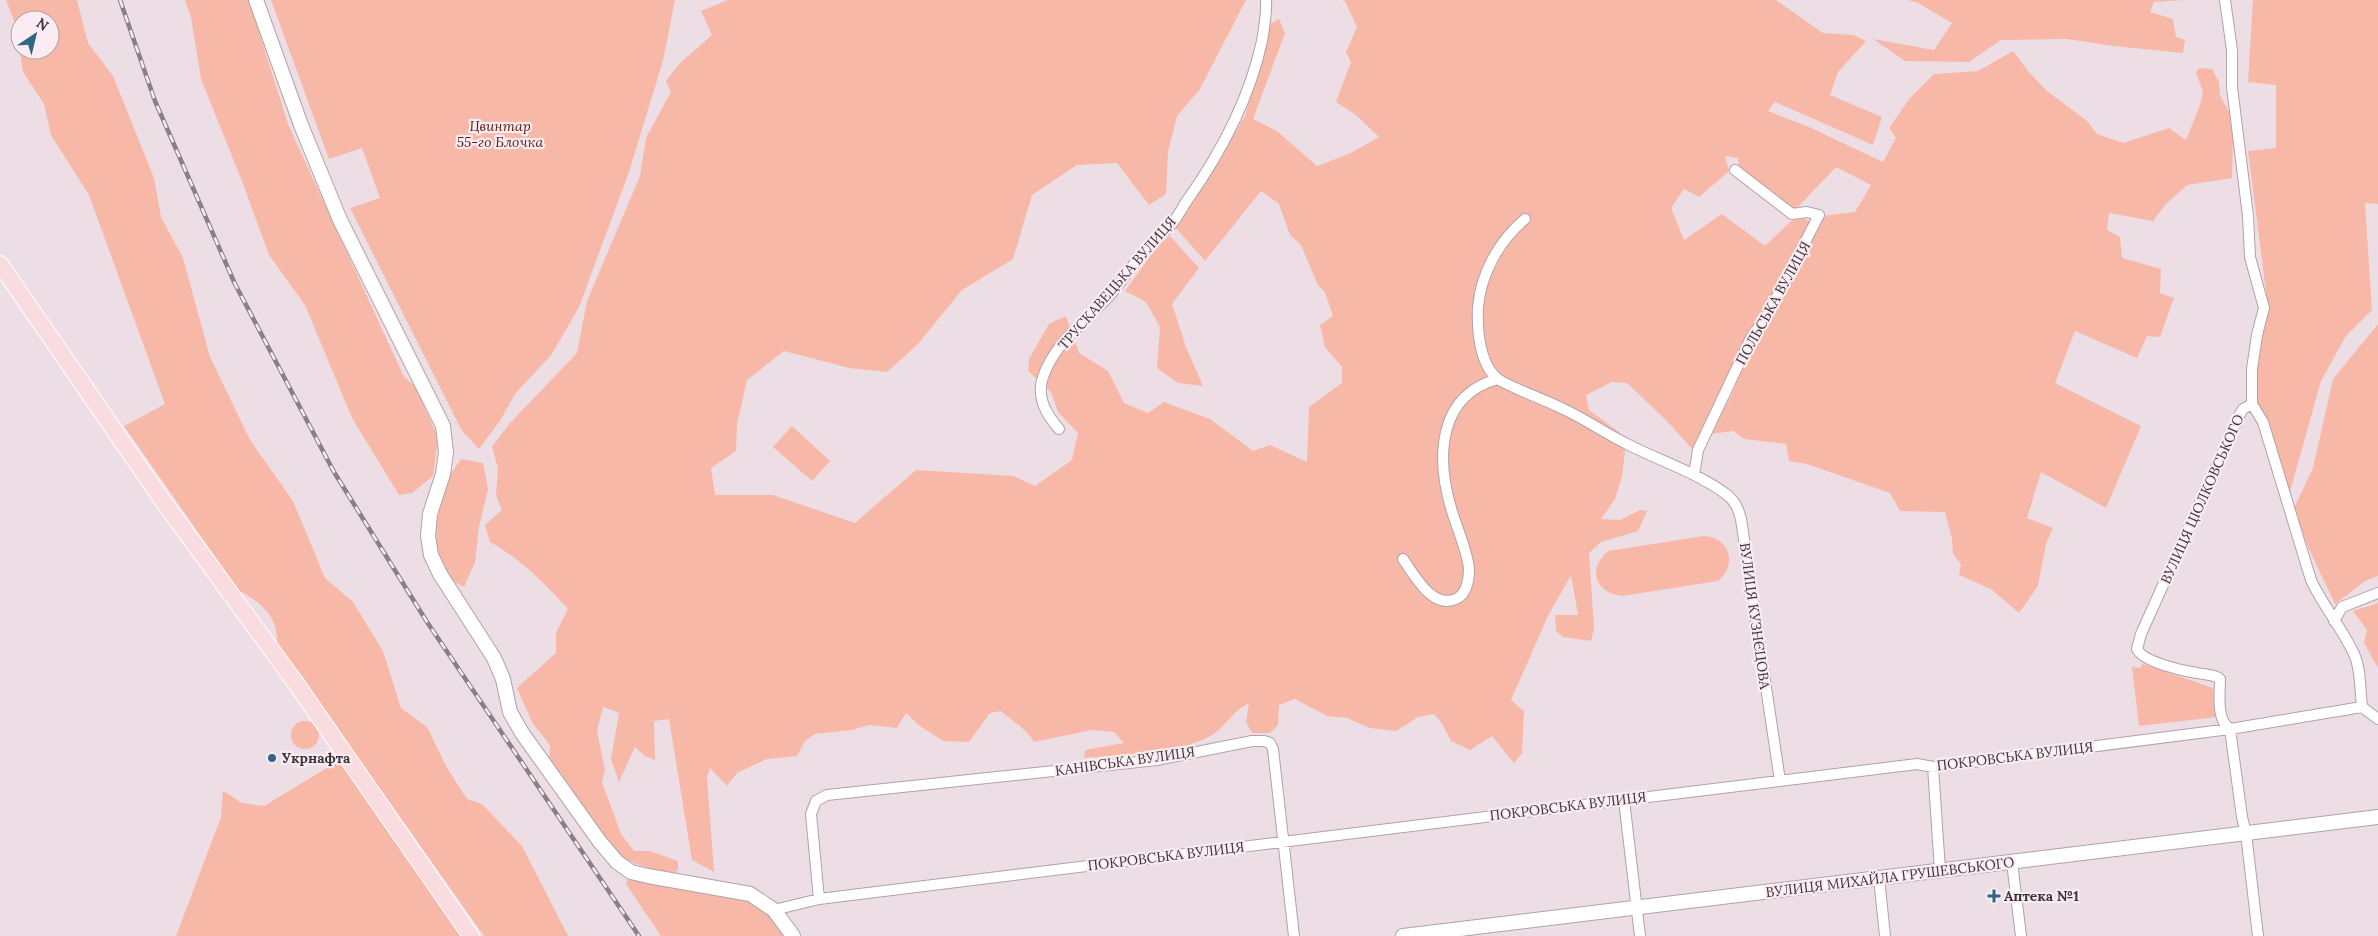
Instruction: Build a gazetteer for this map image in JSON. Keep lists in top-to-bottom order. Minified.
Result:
{"streets":{"street":["ТРУСКАВЕЦЬКА ВУЛИЦЯ","ПОЛЬСЬКА ВУЛИЦЯ","ВУЛИЦЯ ЦІОЛКОВСЬКОГО","ВУЛИЦЯ КУЗНЄЦОВА","ПОКРОВСЬКА ВУЛИЦЯ","КАНІВСЬКА ВУЛИЦЯ","ВУЛИЦЯ МИХАЙЛА ГРУШЕВСЬКОГО"]},"crossings":[["ПОЛЬСЬКА ВУЛИЦЯ","ВУЛИЦЯ КУЗНЄЦОВА"],["ВУЛИЦЯ ЦІОЛКОВСЬКОГО","ПОКРОВСЬКА ВУЛИЦЯ"],["ВУЛИЦЯ КУЗНЄЦОВА","ПОКРОВСЬКА ВУЛИЦЯ"],["ПОКРОВСЬКА ВУЛИЦЯ","КАНІВСЬКА ВУЛИЦЯ"]],"parks":["Цвинтар 55-го Блочка"],"places":{"other":["Укрнафта"],"health":["Аптека №1"]},"north":"top right"}
